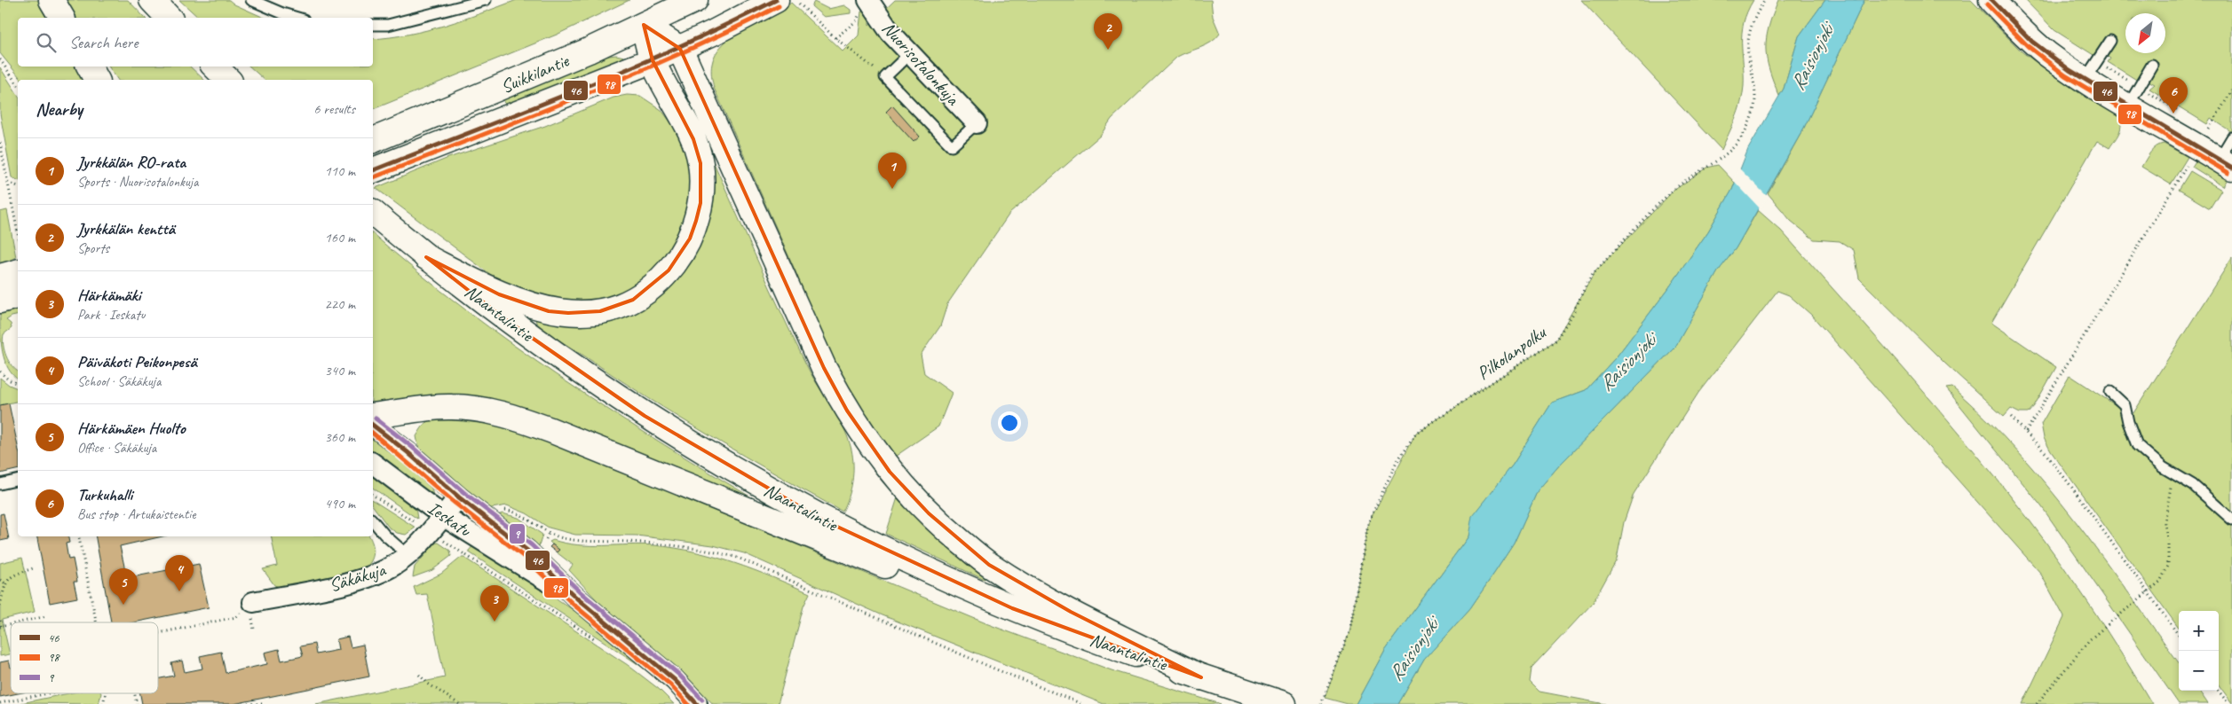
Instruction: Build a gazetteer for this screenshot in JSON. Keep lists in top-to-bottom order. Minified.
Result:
{"streets":{"main road":["Suikkilantie","Naantalintie"],"street":["Nuorisotalonkuja","Ieskatu","Säkäkuja"],"path":["Pilkolanpolku"]},"crossings":[["Ieskatu","Säkäkuja"]],"water":["Raisionjoki"],"lines":["transit line 46","transit line 98","transit line 9"],"legend":["46","98","9"],"north":"bottom left","page":{"pins":["2","6","1","4","5","3"],"search":"Search here","heading":["Nearby","6 results"],"list":[{"mark":"1","name":"Jyrkkälän RO-rata","note":"Sports · Nuorisotalonkuja","value":"110 m"},{"mark":"2","name":"Jyrkkälän kenttä","note":"Sports","value":"160 m"},{"mark":"3","name":"Härkämäki","note":"Park · Ieskatu","value":"220 m"},{"mark":"4","name":"Päiväkoti Peikonpesä","note":"School · Säkäkuja","value":"340 m"},{"mark":"5","name":"Härkämäen Huolto","note":"Office · Säkäkuja","value":"360 m"},{"mark":"6","name":"Turkuhalli","note":"Bus stop · Artukaistentie","value":"490 m"}],"map_buttons":["+","−"]}}
